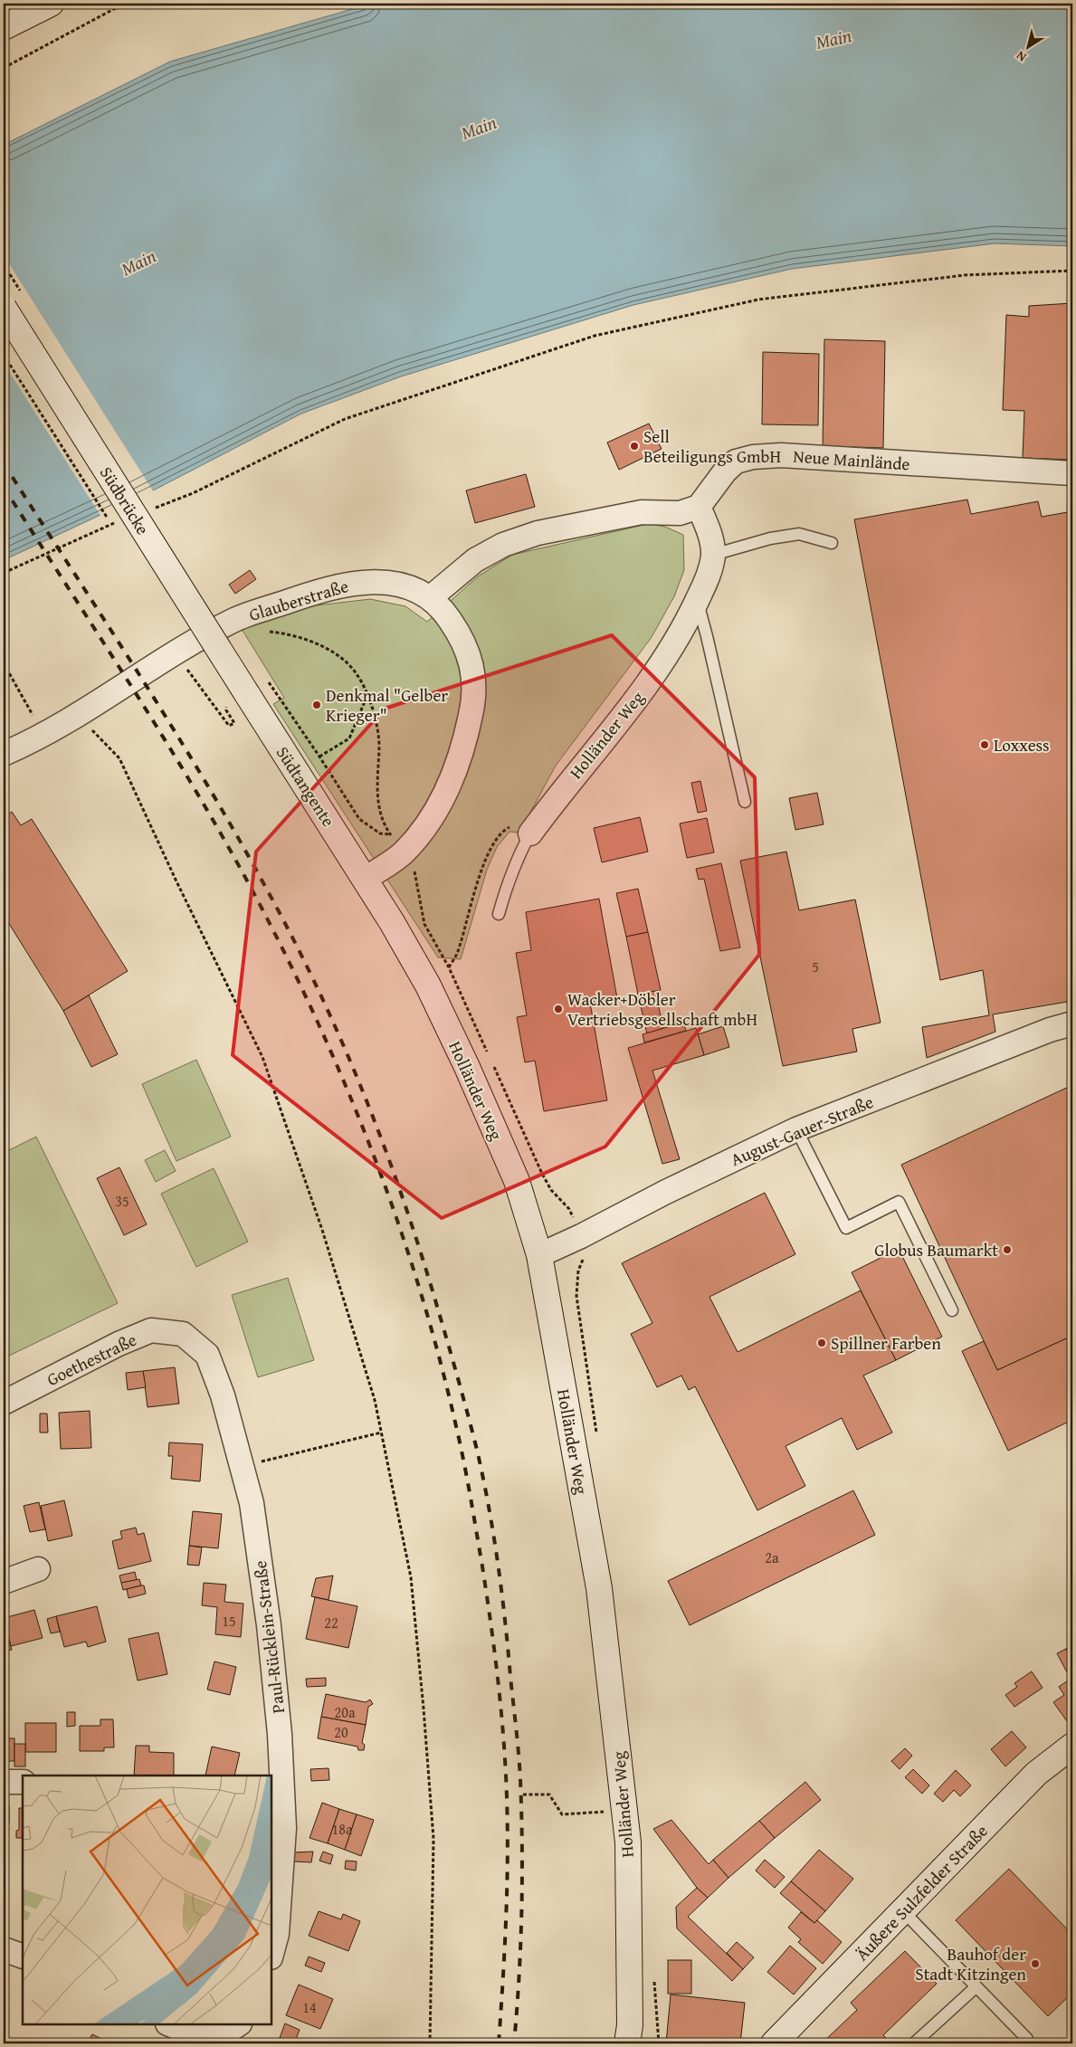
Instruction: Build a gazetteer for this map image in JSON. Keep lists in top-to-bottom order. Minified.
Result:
{"streets":{"main road":["Südbrücke","Holländer Weg","Südtangente","Äußere Sulzfelder Straße"],"street":["Neue Mainlände","Glauberstraße","August-Gauer-Straße","Goethestraße","Paul-Rücklein-Straße"]},"crossings":[["Neue Mainlände","Holländer Weg"],["Südbrücke","Südtangente"],["Glauberstraße","Holländer Weg"],["Glauberstraße","Südtangente"],["Holländer Weg","Südtangente"],["Holländer Weg","August-Gauer-Straße"],["Goethestraße","Paul-Rücklein-Straße"]],"water":["Main"],"places":["Sell Beteiligungs GmbH","Denkmal \"Gelber Krieger\"","Loxxess","Wacker+Döbler Vertriebsgesellschaft mbH","Globus Baumarkt","Spillner Farben","Bauhof der Stadt Kitzingen"],"house_numbers":["5","35","2a","15","22","20a","20","18a","14"],"north":"bottom left"}
